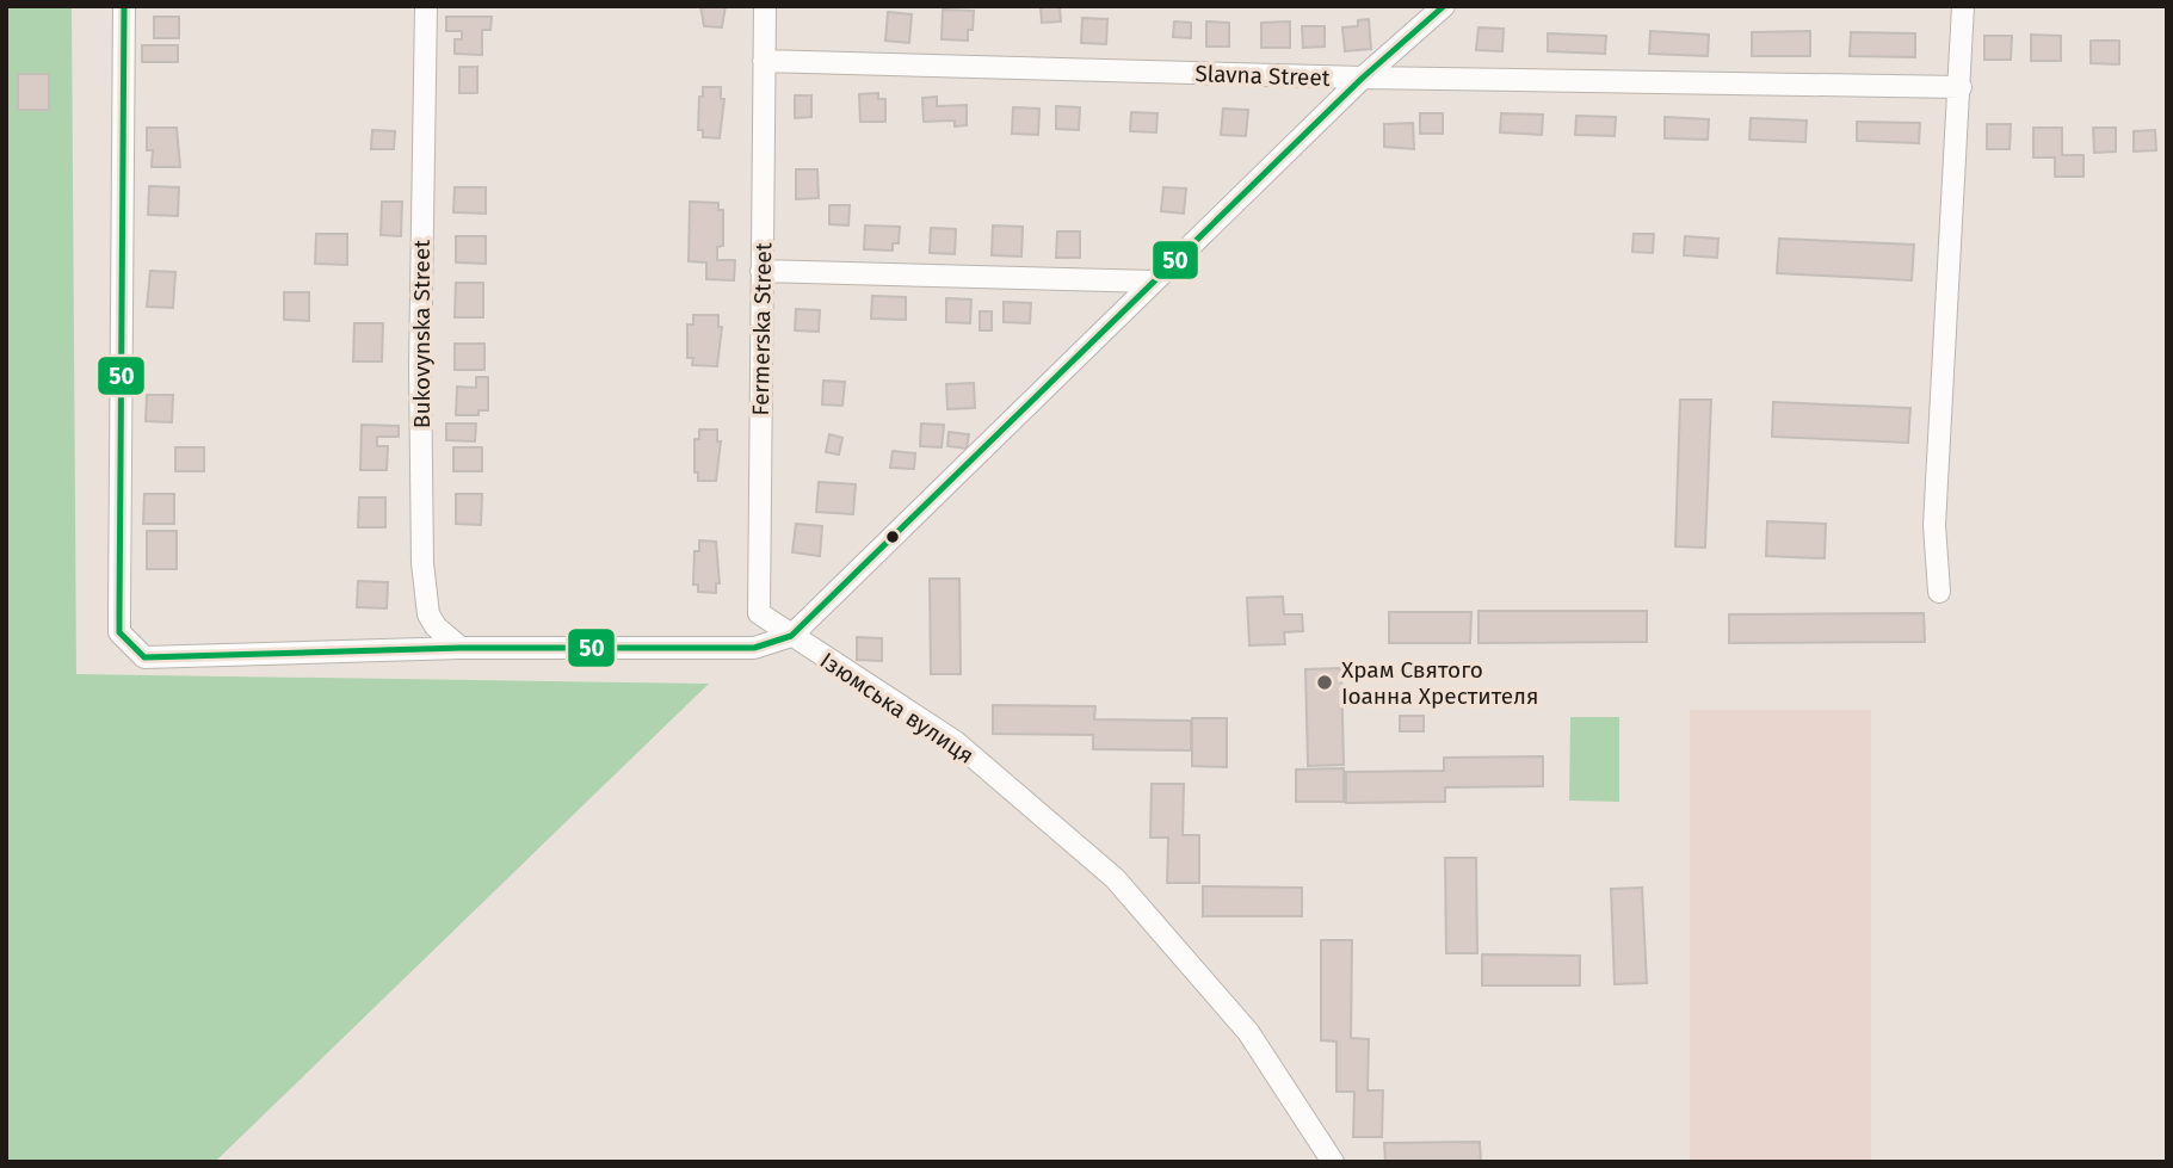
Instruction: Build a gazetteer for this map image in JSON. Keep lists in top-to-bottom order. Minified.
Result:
{"streets":{"street":["Slavna Street","Fermerska Street","Bukovynska Street","Ізюмська вулиця"]},"crossings":[["Slavna Street","Fermerska Street"],["Fermerska Street","Ізюмська вулиця"]],"places":["Храм Святого Іоанна Хрестителя"],"lines":["transit line 50"]}
